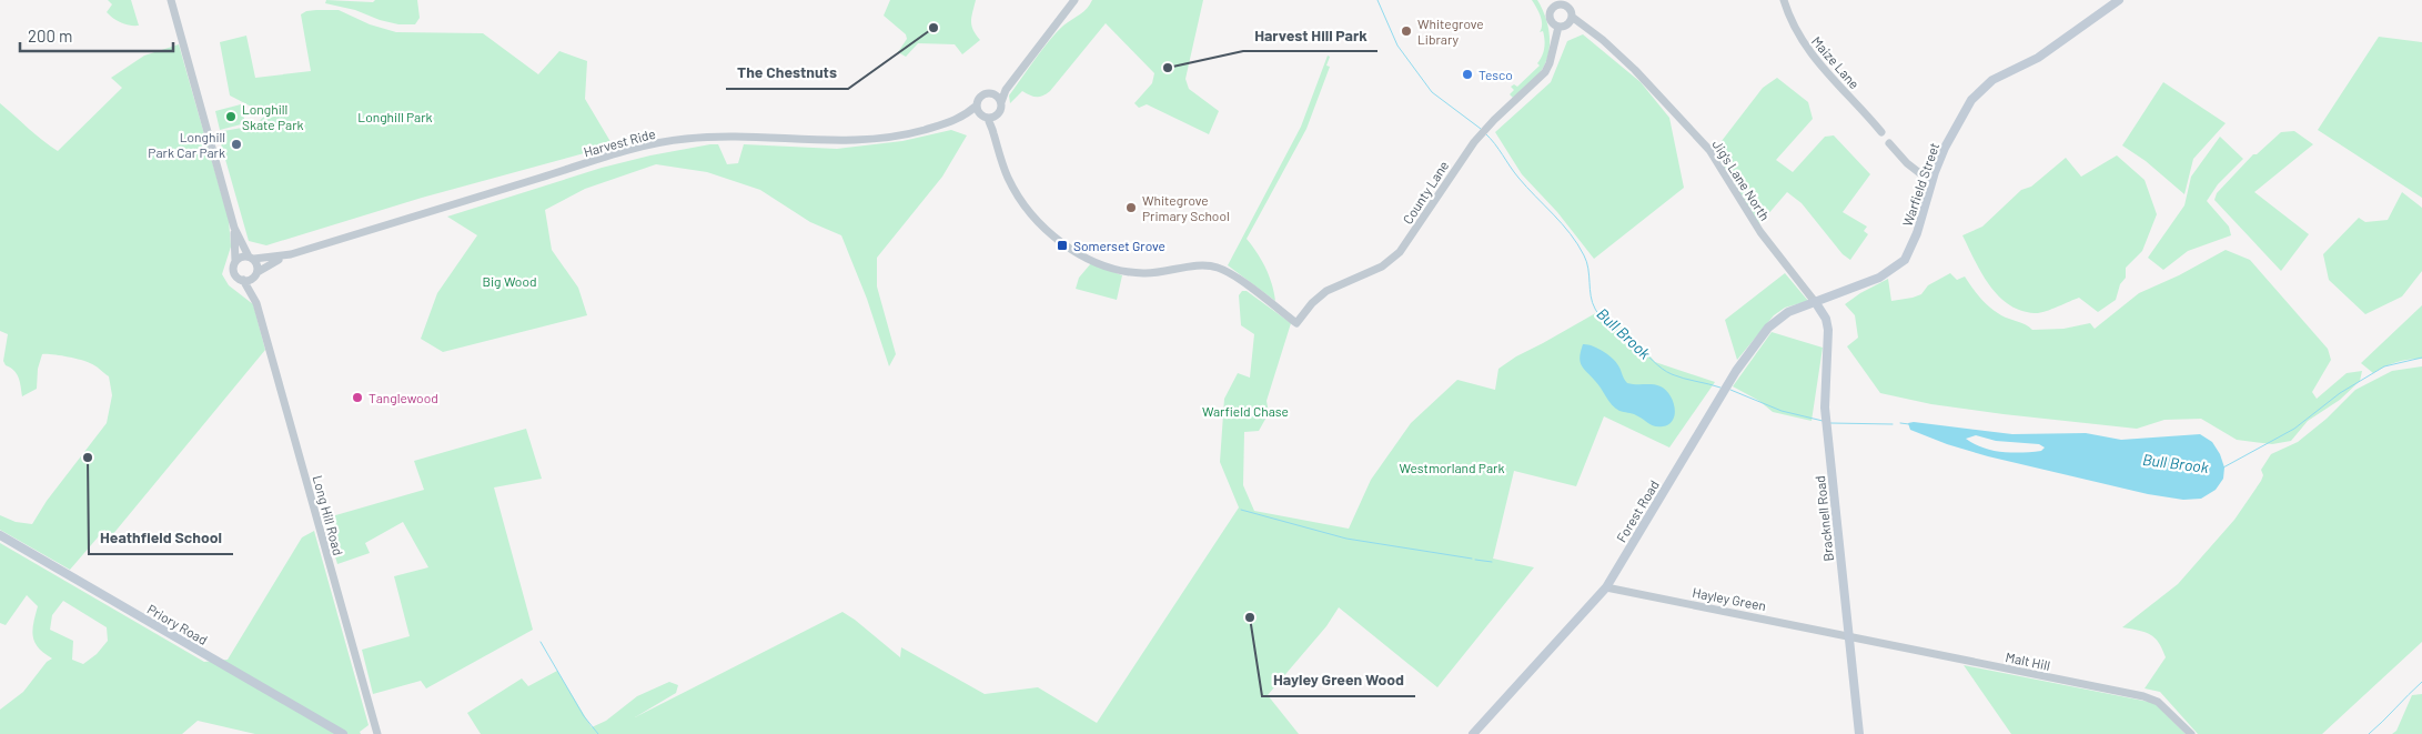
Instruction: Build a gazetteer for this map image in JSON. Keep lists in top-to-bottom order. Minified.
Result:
{"streets":{"main road":["Warfield Street","Forest Road","Bracknell Road","Priory Road"],"street":["Maize Lane","Harvest Ride","Jig's Lane North","County Lane","Long Hill Road","Hayley Green","Malt Hill"]},"crossings":[["Harvest Ride","Long Hill Road"],["Jig's Lane North","Warfield Street"],["Jig's Lane North","County Lane"],["Jig's Lane North","Forest Road"],["Jig's Lane North","Bracknell Road"],["Warfield Street","Forest Road"],["Warfield Street","Bracknell Road"],["Forest Road","Bracknell Road"],["Forest Road","Hayley Green"],["Bracknell Road","Hayley Green"],["Bracknell Road","Malt Hill"],["Hayley Green","Malt Hill"]],"water":["Bull Brook"],"parks":["Longhill Park","Big Wood","Warfield Chase","Westmorland Park"],"places":{"other":["The Chestnuts","Whitegrove Library","Harvest Hill Park","Tesco","Longhill Skate Park","Longhill Park Car Park","Whitegrove Primary School","Tanglewood","Heathfield School","Hayley Green Wood"],"transit":["Somerset Grove"]},"scale_bar":"200 m"}
